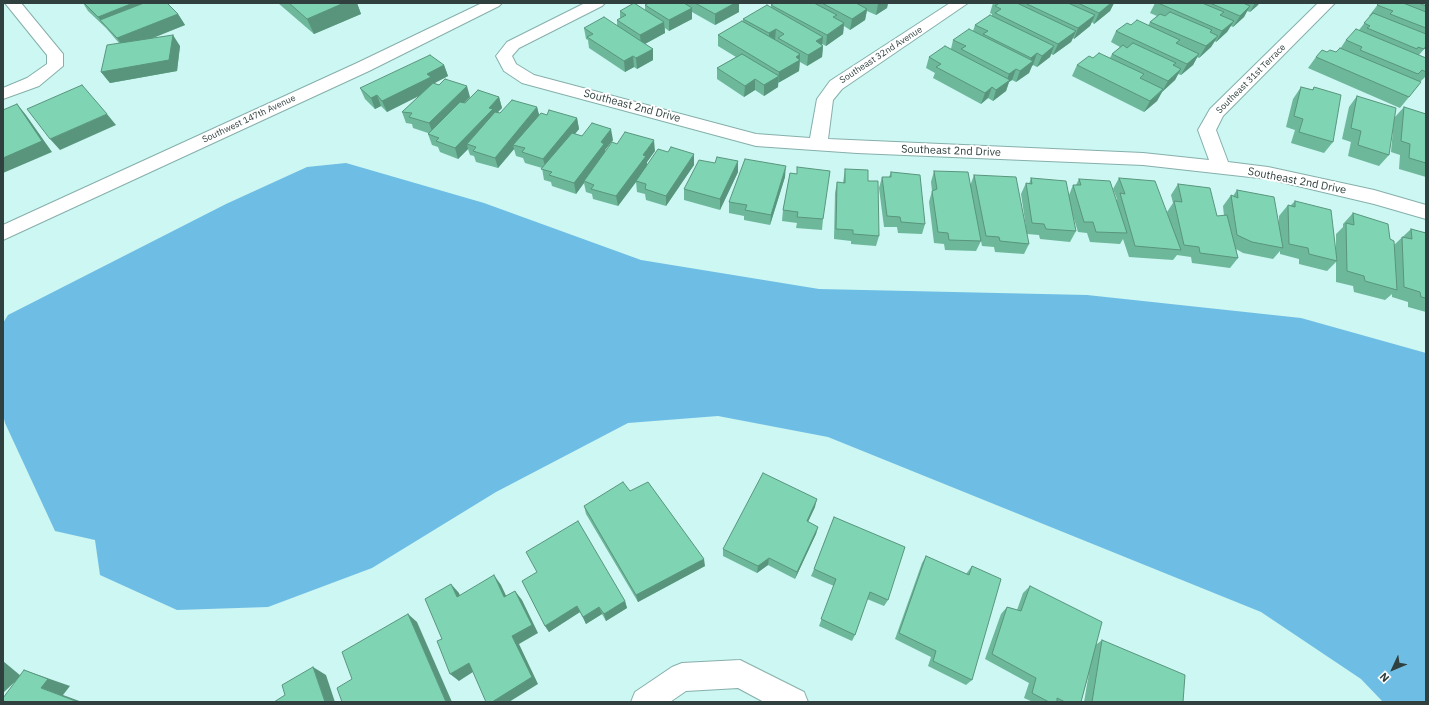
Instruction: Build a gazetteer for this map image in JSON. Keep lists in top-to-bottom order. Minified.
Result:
{"streets":{"street":["Southeast 32nd Avenue","Southeast 31st Terrace","Southeast 2nd Drive","Southwest 147th Avenue"]},"crossings":[["Southeast 32nd Avenue","Southeast 2nd Drive"],["Southeast 31st Terrace","Southeast 2nd Drive"]],"north":"bottom left"}
